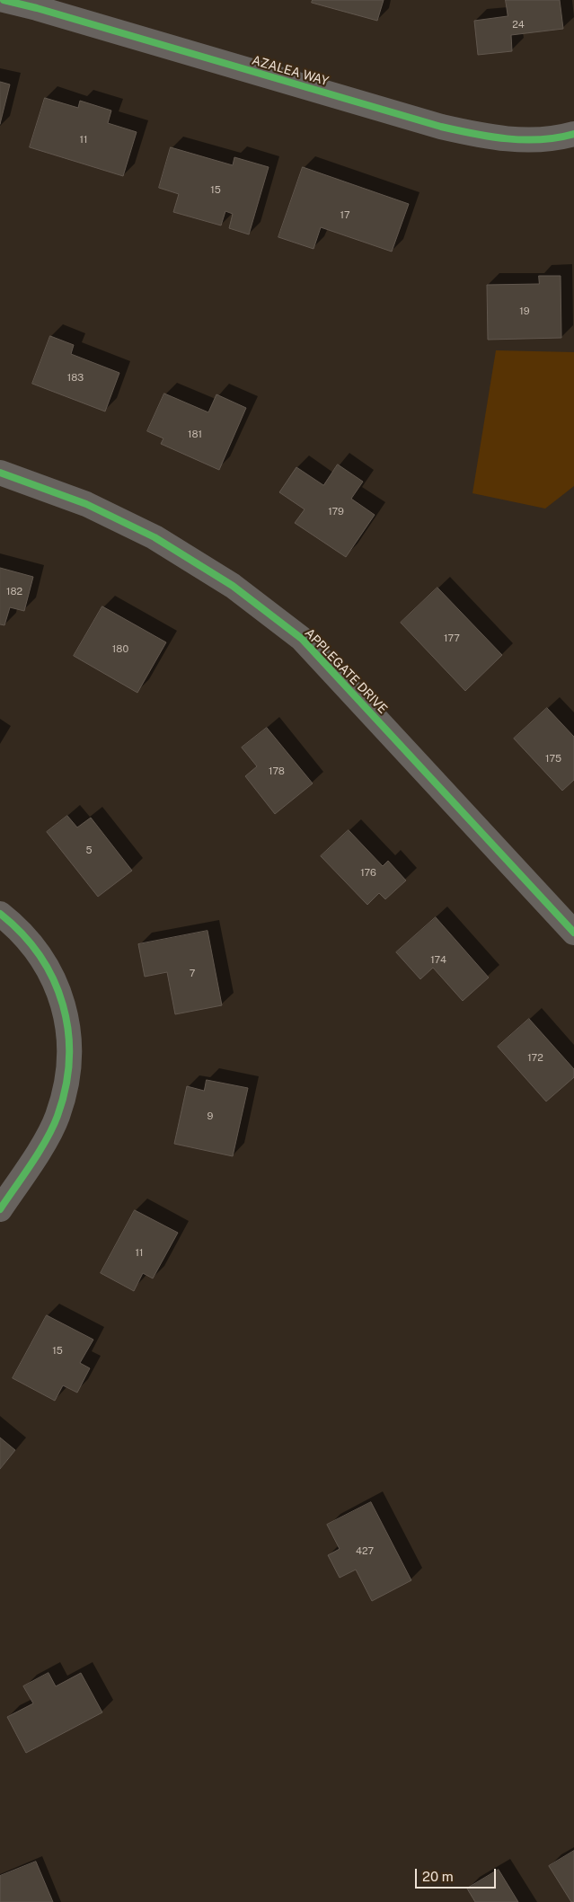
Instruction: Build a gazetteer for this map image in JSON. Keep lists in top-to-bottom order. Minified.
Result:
{"streets":{"street":["AZALEA WAY","APPLEGATE DRIVE"]},"house_numbers":["24","11","15","17","19","183","181","179","182","177","180","175","178","5","176","174","7","172","9","11","15","427"],"scale_bar":"20 m"}
